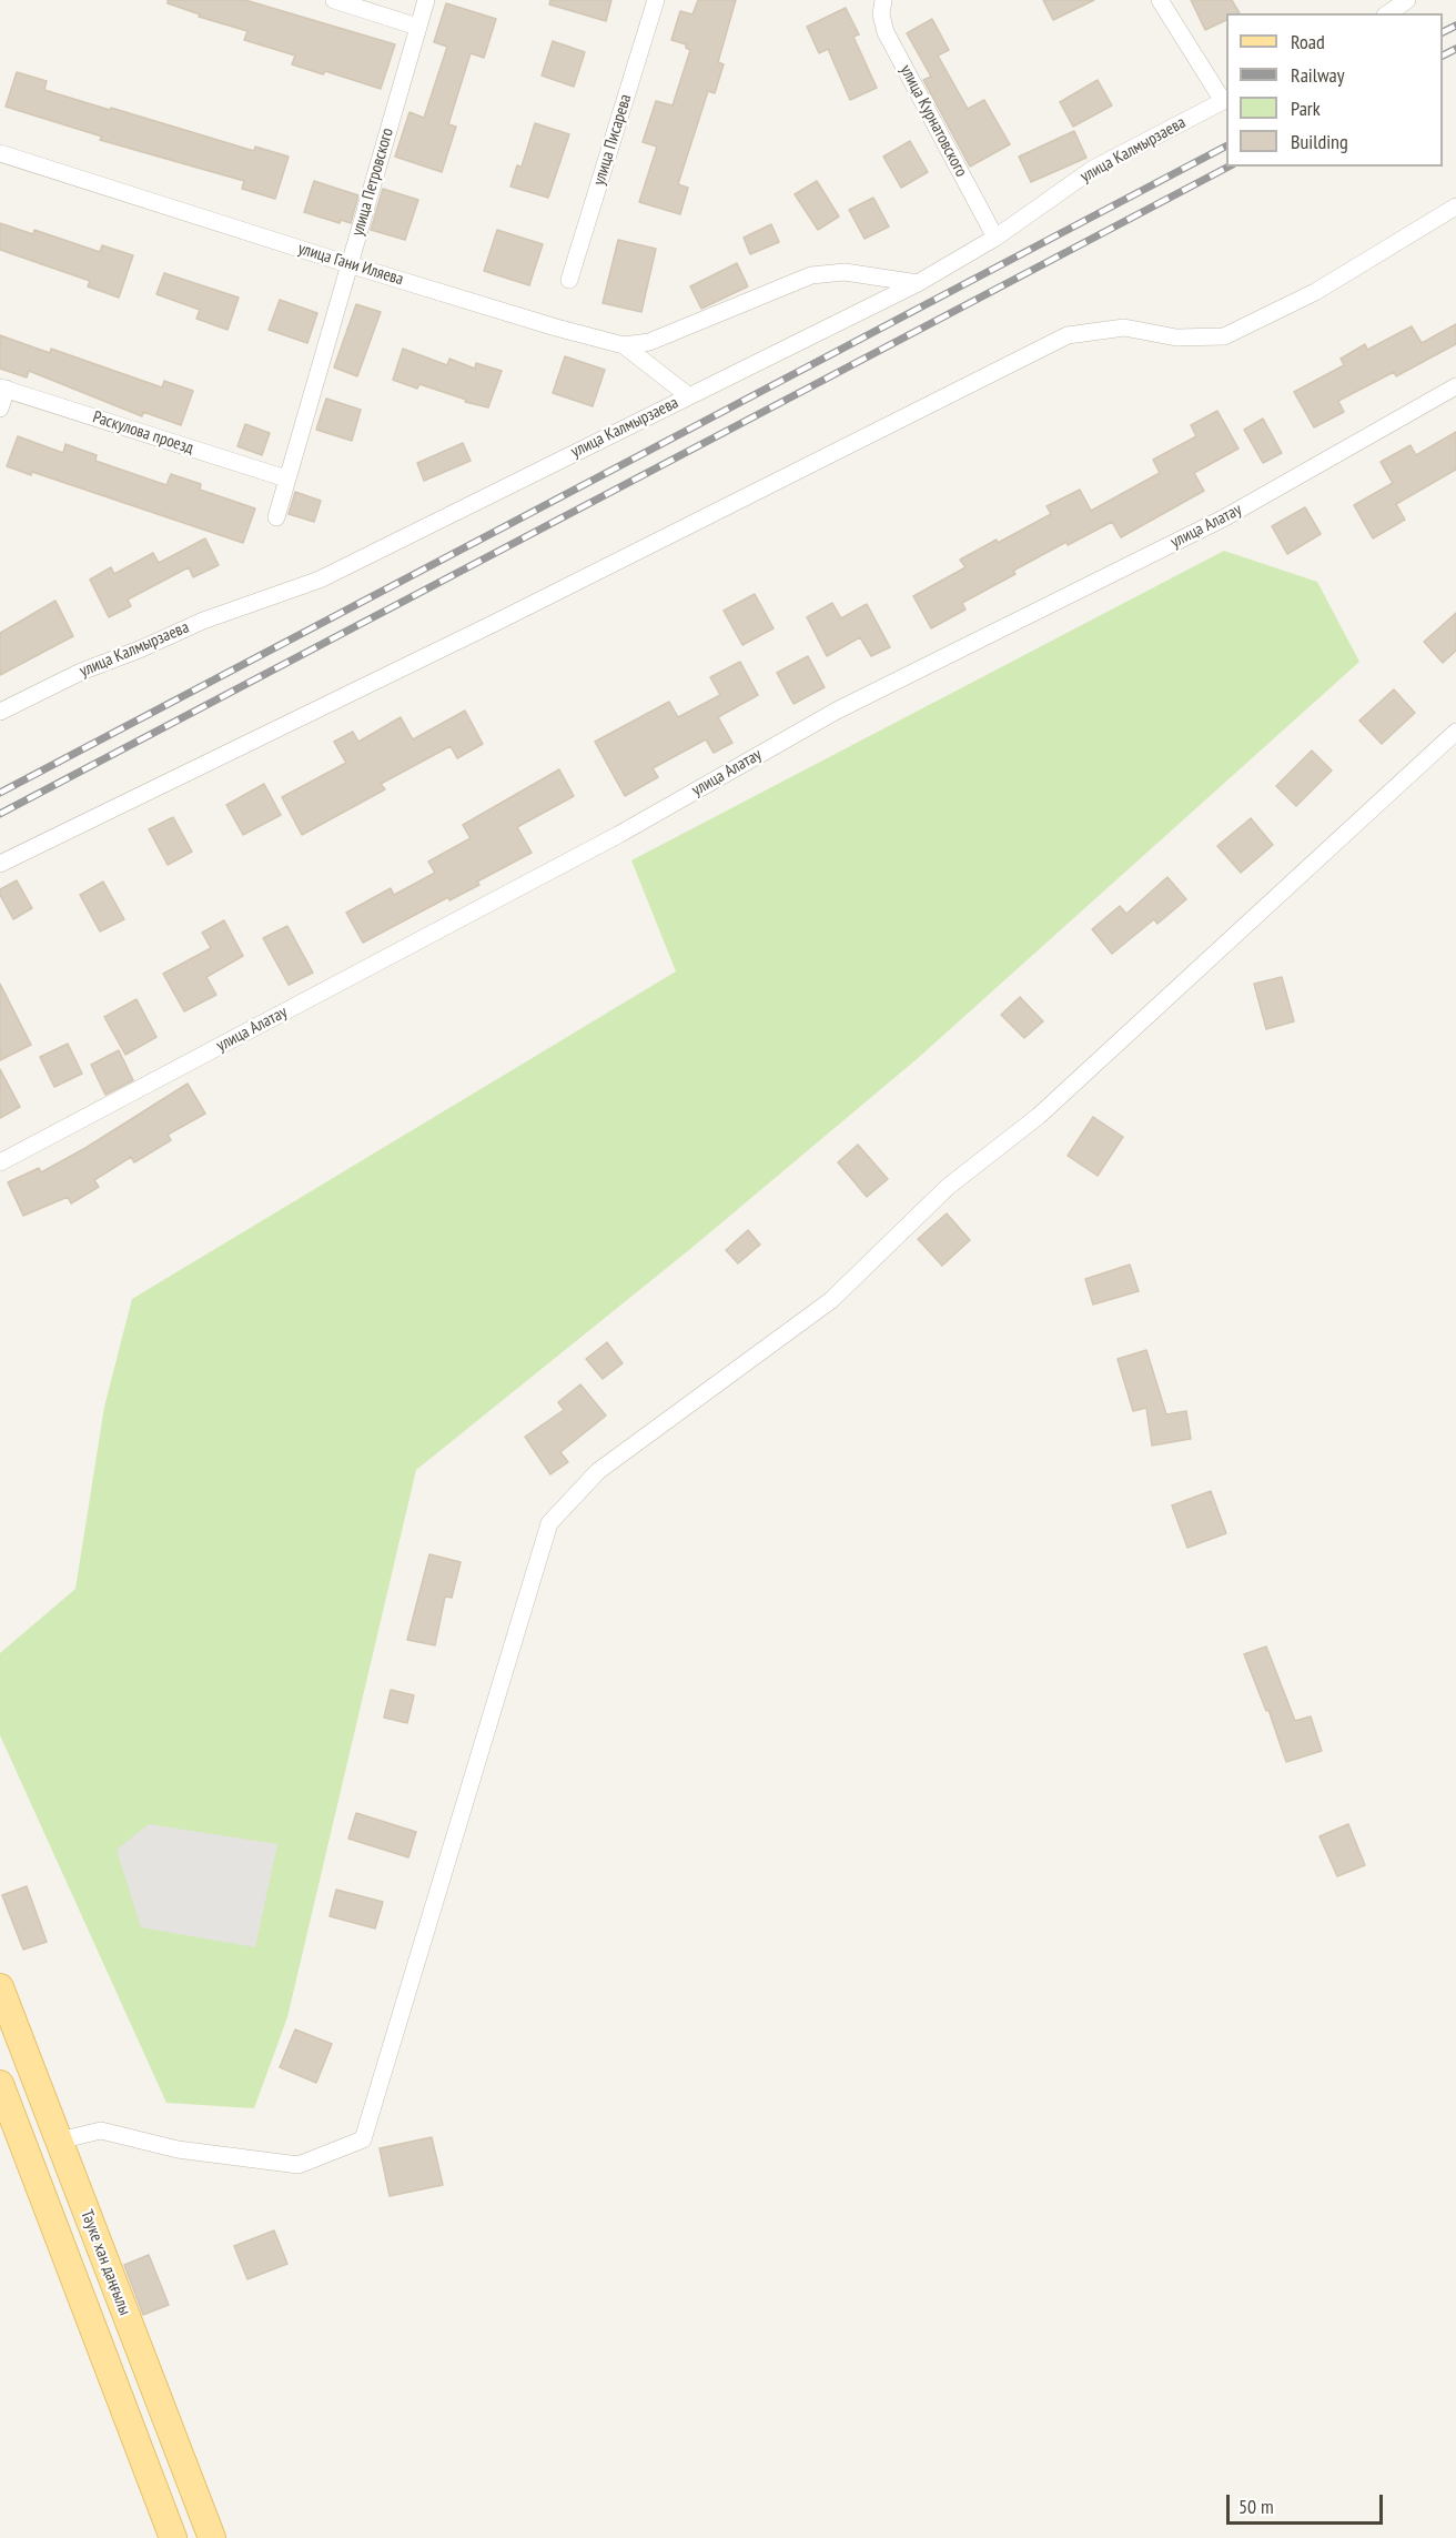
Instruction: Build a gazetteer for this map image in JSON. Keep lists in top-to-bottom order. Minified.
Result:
{"streets":{"main road":["Тәуке хан даңғылы"],"street":["улица Курнатовского","улица Писарева","улица Калмырзаева","улица Петровского","улица Гани Иляева","Раскулова проезд","улица Алатау"]},"crossings":[["улица Курнатовского","улица Калмырзаева"],["улица Калмырзаева","улица Гани Иляева"],["улица Петровского","улица Гани Иляева"],["улица Петровского","Раскулова проезд"]],"legend":["Road","Railway","Park","Building"],"scale_bar":"50 m"}
